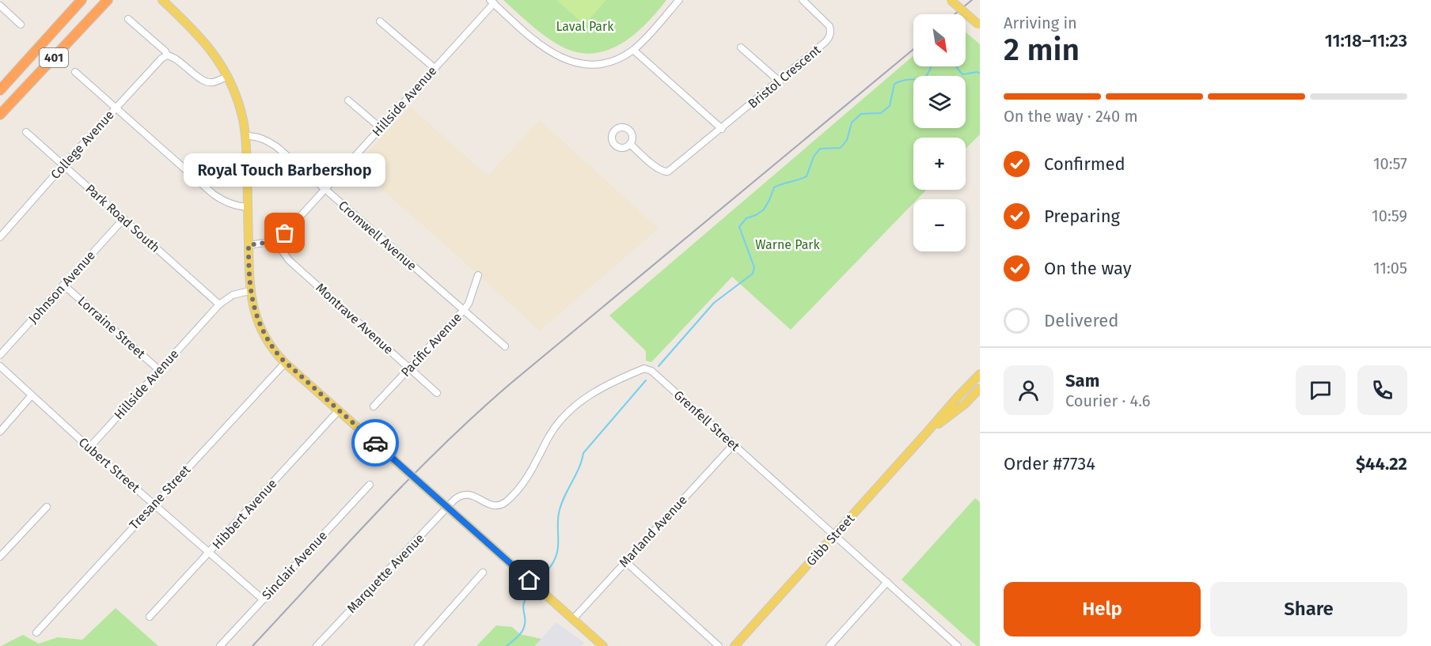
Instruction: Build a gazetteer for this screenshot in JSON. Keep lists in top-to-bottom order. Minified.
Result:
{"streets":{"highway":["401"],"main road":["Gibb Street"],"street":["Bristol Crescent","Hillside Avenue","College Avenue","Park Road South","Cromwell Avenue","Johnson Avenue","Montrave Avenue","Lorraine Street","Pacific Avenue","Grenfell Street","Cubert Street","Tresane Street","Hibbert Avenue","Marland Avenue","Sinclair Avenue","Marquette Avenue"]},"crossings":[["Hillside Avenue","Park Road South"],["Hillside Avenue","Cromwell Avenue"],["Hillside Avenue","Montrave Avenue"],["Hillside Avenue","Lorraine Street"],["Hillside Avenue","Cubert Street"],["College Avenue","Park Road South"],["Park Road South","Johnson Avenue"],["Cromwell Avenue","Pacific Avenue"],["Johnson Avenue","Lorraine Street"],["Montrave Avenue","Pacific Avenue"],["Grenfell Street","Marland Avenue"],["Grenfell Street","Gibb Street"],["Grenfell Street","Marquette Avenue"],["Cubert Street","Tresane Street"],["Cubert Street","Hibbert Avenue"],["Cubert Street","Sinclair Avenue"]],"parks":["Laval Park","Warne Park"],"places":["Royal Touch Barbershop"],"north":"bottom right","page":{"heading":["2 min","Arriving in","11:18–11:23"],"panel":["Sam","Courier · 4.6","Order #7734","$44.22"],"map_buttons":["+","−"],"bar":"On the way · 240 m","list":[["Confirmed","10:57"],["Preparing","10:59"],["On the way","11:05"],"Delivered"],"bubble":"Royal Touch Barbershop","buttons":["Help","Share"]}}
